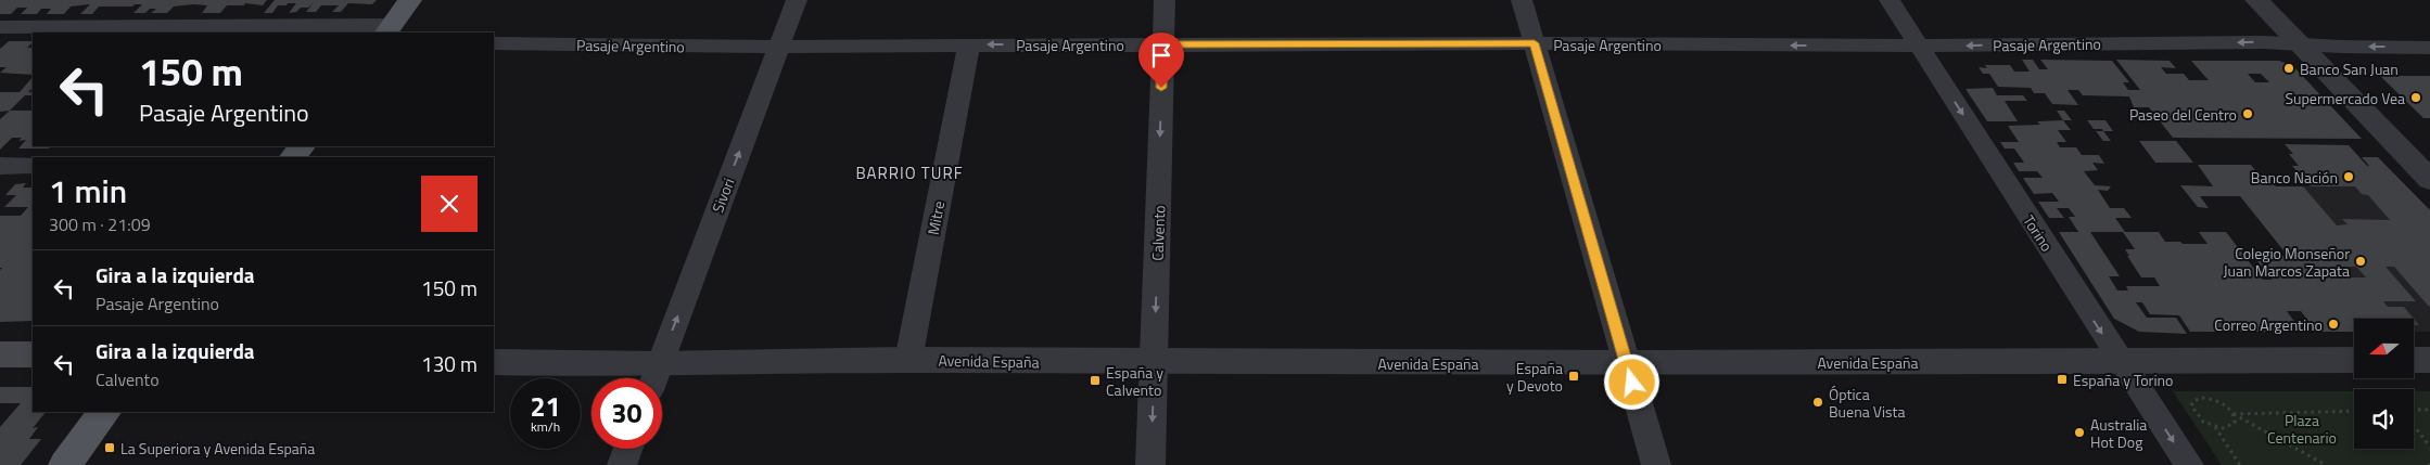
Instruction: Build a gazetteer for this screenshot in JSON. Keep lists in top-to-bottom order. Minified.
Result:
{"streets":{"street":["Pasaje Argentino","Sivori","Mitre","Calvento","Torino","Avenida España"]},"crossings":[["Pasaje Argentino","Sivori"],["Pasaje Argentino","Mitre"],["Pasaje Argentino","Calvento"],["Pasaje Argentino","Torino"],["Sivori","Avenida España"],["Mitre","Avenida España"],["Calvento","Avenida España"],["Torino","Avenida España"]],"one_way":["Pasaje Argentino","Sivori","Calvento","Torino"],"districts":["BARRIO TURF"],"parks":["Plaza Centenario"],"places":{"other":["Banco San Juan","Supermercado Vea","Paseo del Centro","Banco Nación","Colegio Monseñor Juan Marcos Zapata","Correo Argentino","Óptica Buena Vista","Australia Hot Dog"],"transit":["España y Devoto","España y Torino","España y Calvento","La Superiora y Avenida España"]},"north":"left","page":{"turn":["150 m","Pasaje Argentino"],"heading":["1 min","300 m · 21:09"],"list":[{"name":"Gira a la izquierda","note":"Pasaje Argentino","value":"150 m"},{"name":"Gira a la izquierda","note":"Calvento","value":"130 m"}],"speed":"21 km/h","limit":"30"}}
